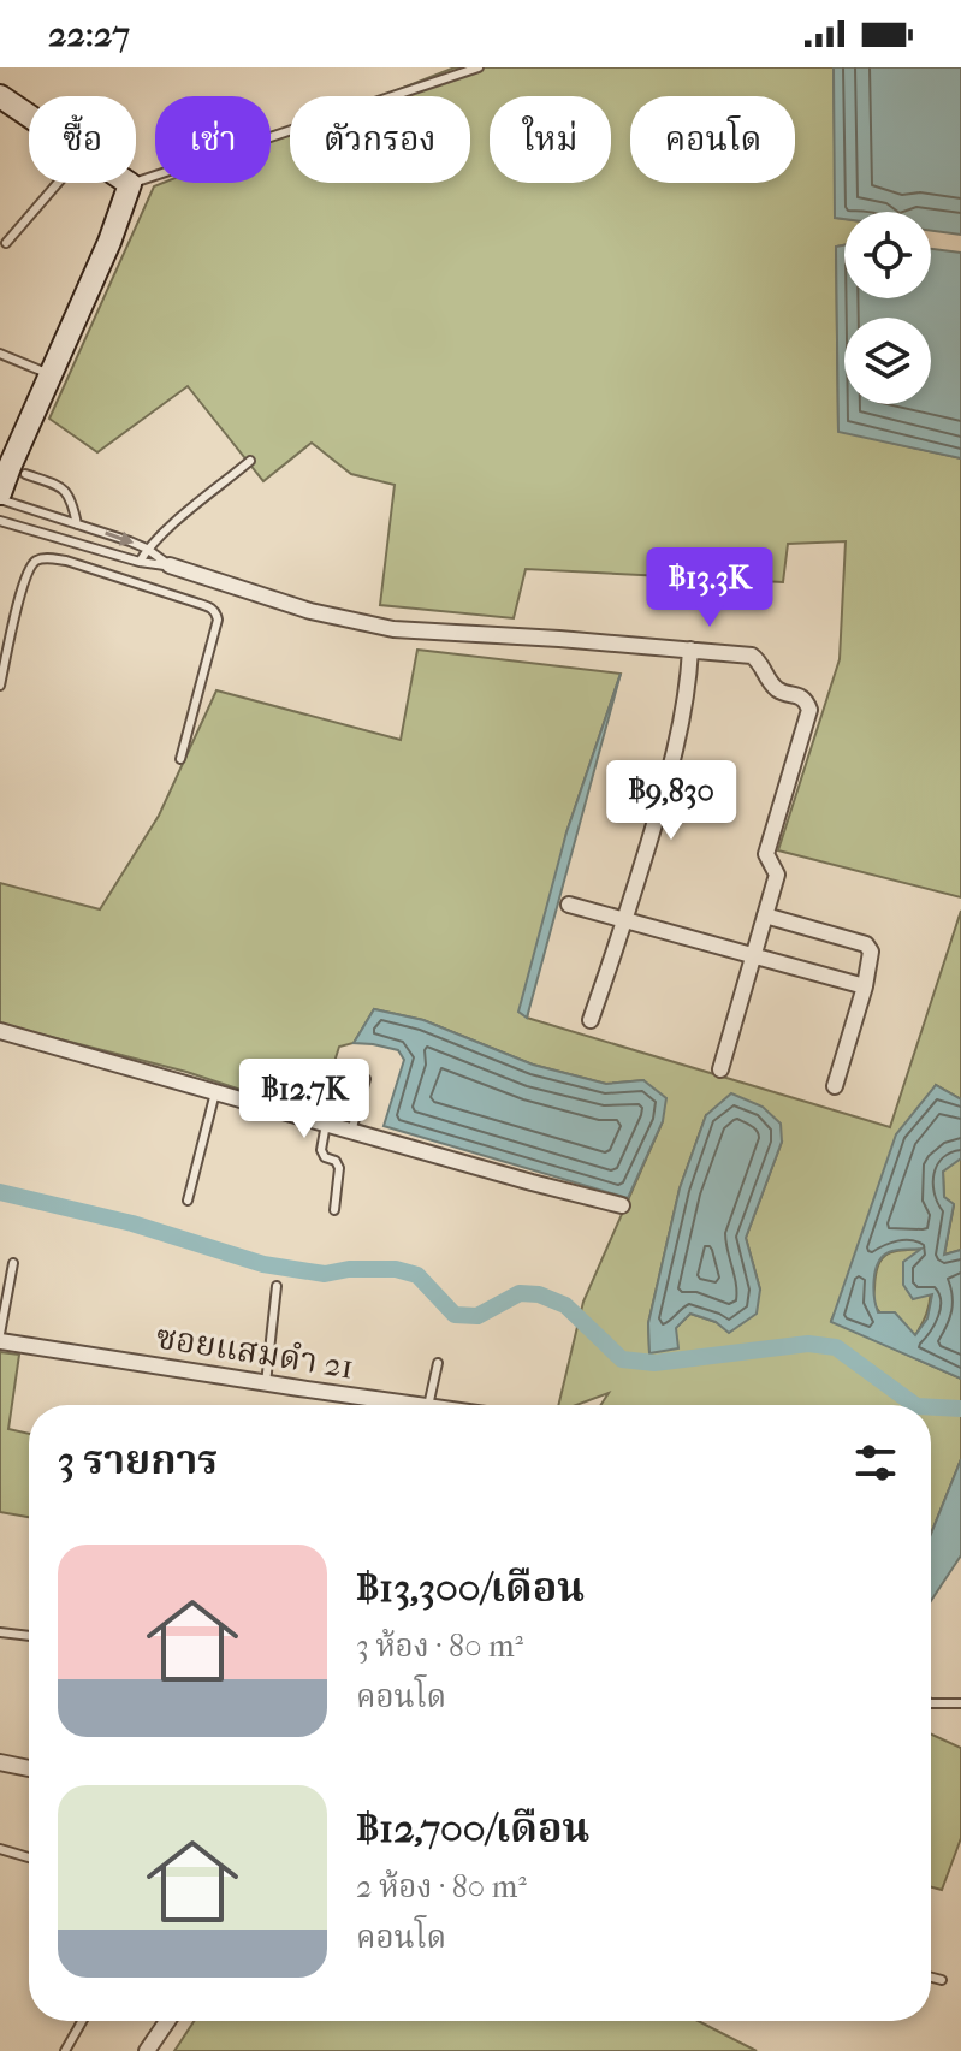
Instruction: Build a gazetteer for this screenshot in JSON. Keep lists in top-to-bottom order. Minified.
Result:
{"streets":{"street":["ซอยแสมดำ 21"]},"page":{"status":"22:27","chip":["ซื้อ","เช่า","ตัวกรอง","ใหม่","คอนโด"],"price":["฿13.3K","฿9,830","฿12.7K"],"heading":"3 รายการ","list":[{"name":"฿13,300/เดือน","note":"3 ห้อง · 80 m² · คอนโด"},{"name":"฿12,700/เดือน","note":"2 ห้อง · 80 m² · คอนโด"}]}}
